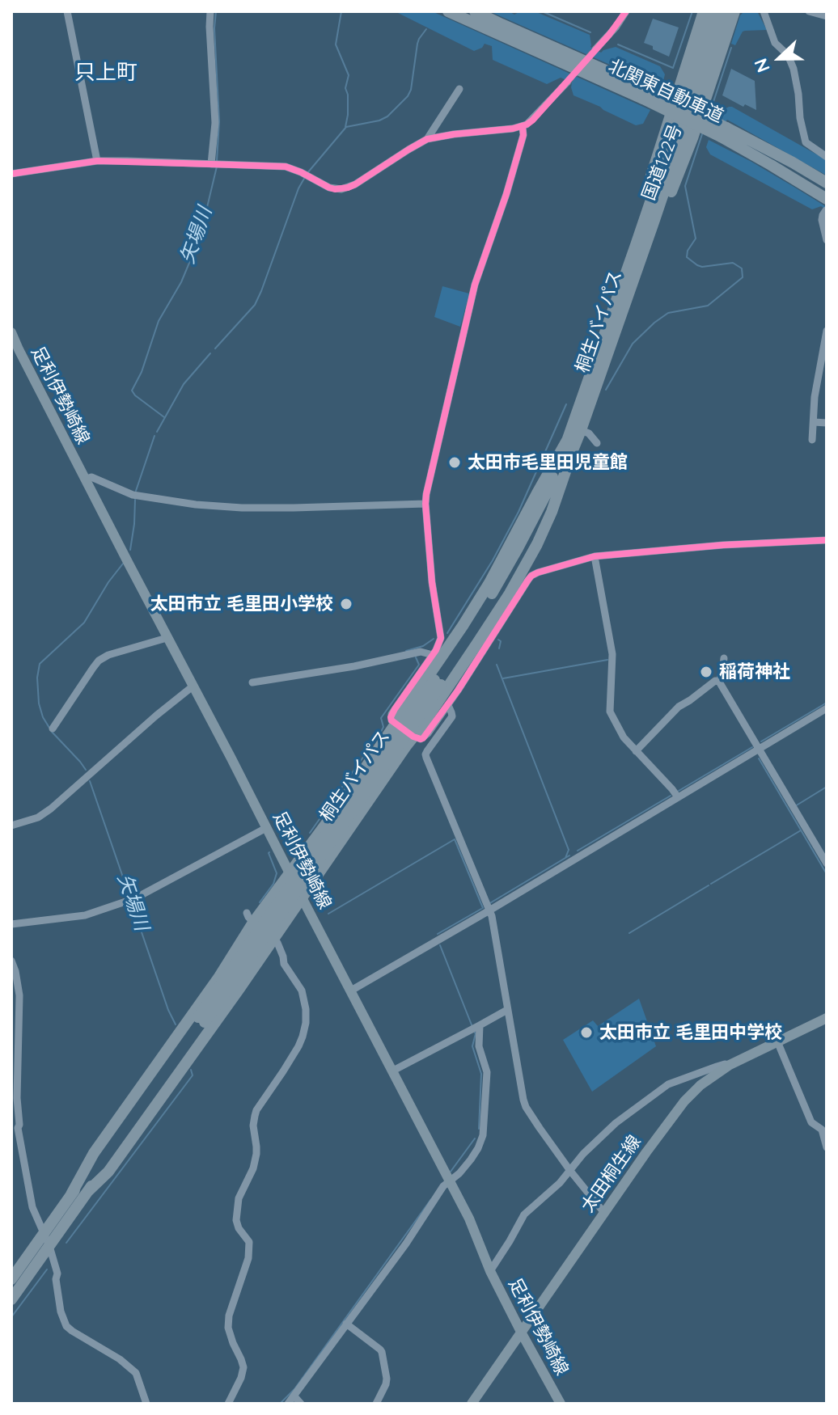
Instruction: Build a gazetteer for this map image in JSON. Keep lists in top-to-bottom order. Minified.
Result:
{"streets":{"highway":["北関東自動車道","国道122号","桐生バイパス"],"main road":["足利伊勢崎線","太田桐生線"]},"crossings":[["国道122号","桐生バイパス"],["足利伊勢崎線","太田桐生線"]],"districts":["只上町"],"water":["矢場川"],"places":["太田市毛里田児童館","太田市立 毛里田小学校","稲荷神社","太田市立 毛里田中学校"],"north":"left"}
